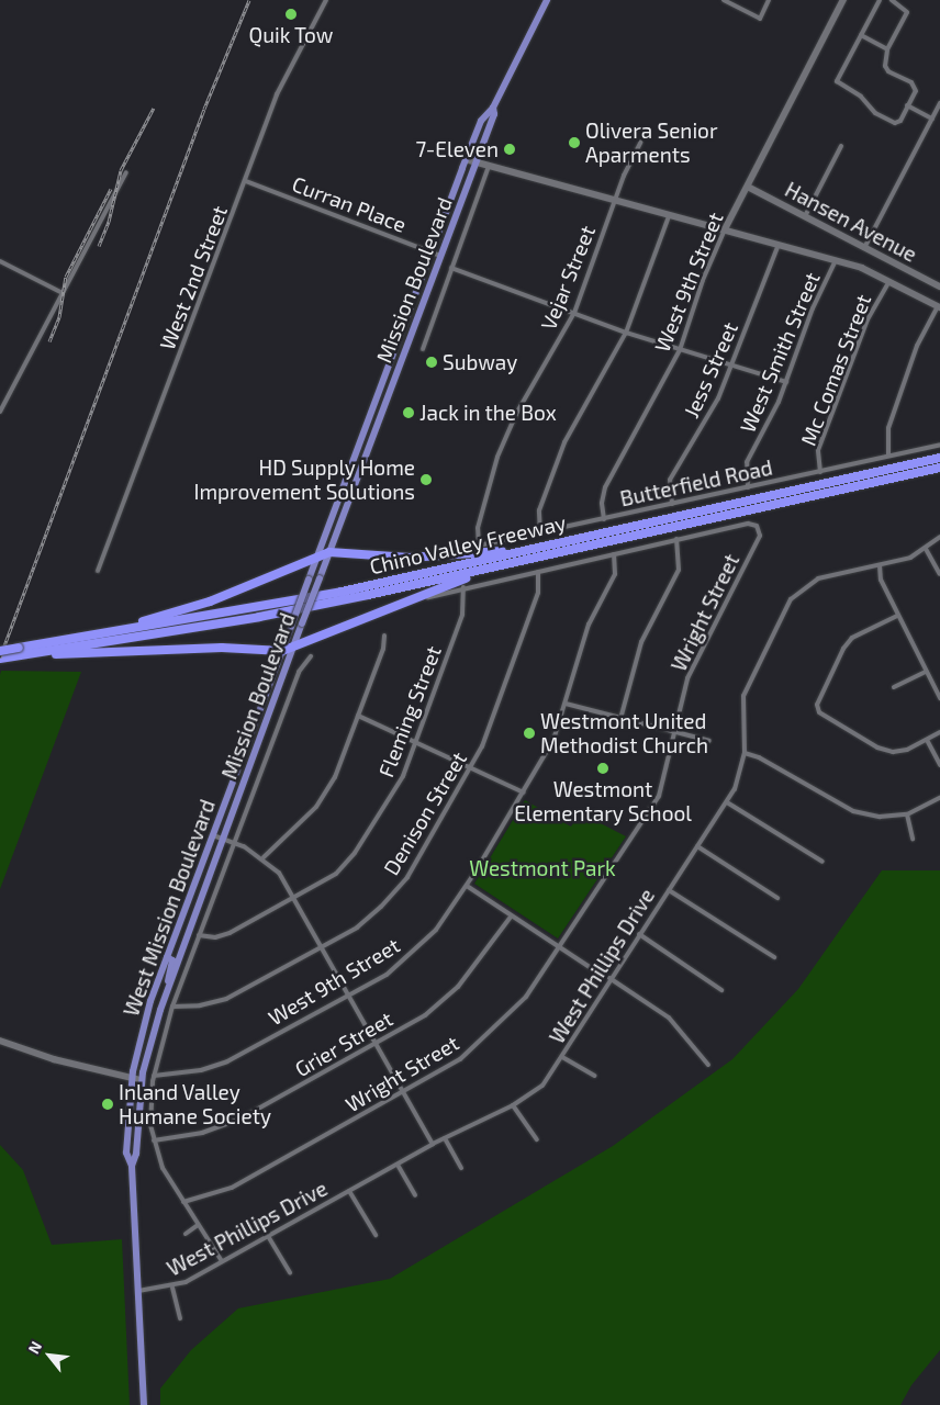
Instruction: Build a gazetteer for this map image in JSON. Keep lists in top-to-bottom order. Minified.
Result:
{"streets":{"highway":["Chino Valley Freeway"],"main road":["Mission Boulevard","West Mission Boulevard"],"street":["Curran Place","Hansen Avenue","West 2nd Street","Vejar Street","West 9th Street","West Smith Street","Jess Street","Mc Comas Street","Butterfield Road","Wright Street","Fleming Street","Denison Street","West Phillips Drive","Grier Street"]},"crossings":[["Curran Place","West 2nd Street"],["Curran Place","Mission Boulevard"],["Curran Place","West Mission Boulevard"],["Hansen Avenue","West 9th Street"],["Vejar Street","Butterfield Road"],["Mission Boulevard","West Mission Boulevard"],["West 9th Street","Butterfield Road"],["West Smith Street","Butterfield Road"],["Jess Street","Butterfield Road"],["Mc Comas Street","Butterfield Road"]],"parks":["Westmont Park"],"places":["Quik Tow","Olivera Senior Aparments","7-Eleven","Subway","Jack in the Box","HD Supply Home Improvement Solutions","Westmont United Methodist Church","Westmont Elementary School","Inland Valley Humane Society"],"north":"top left"}
